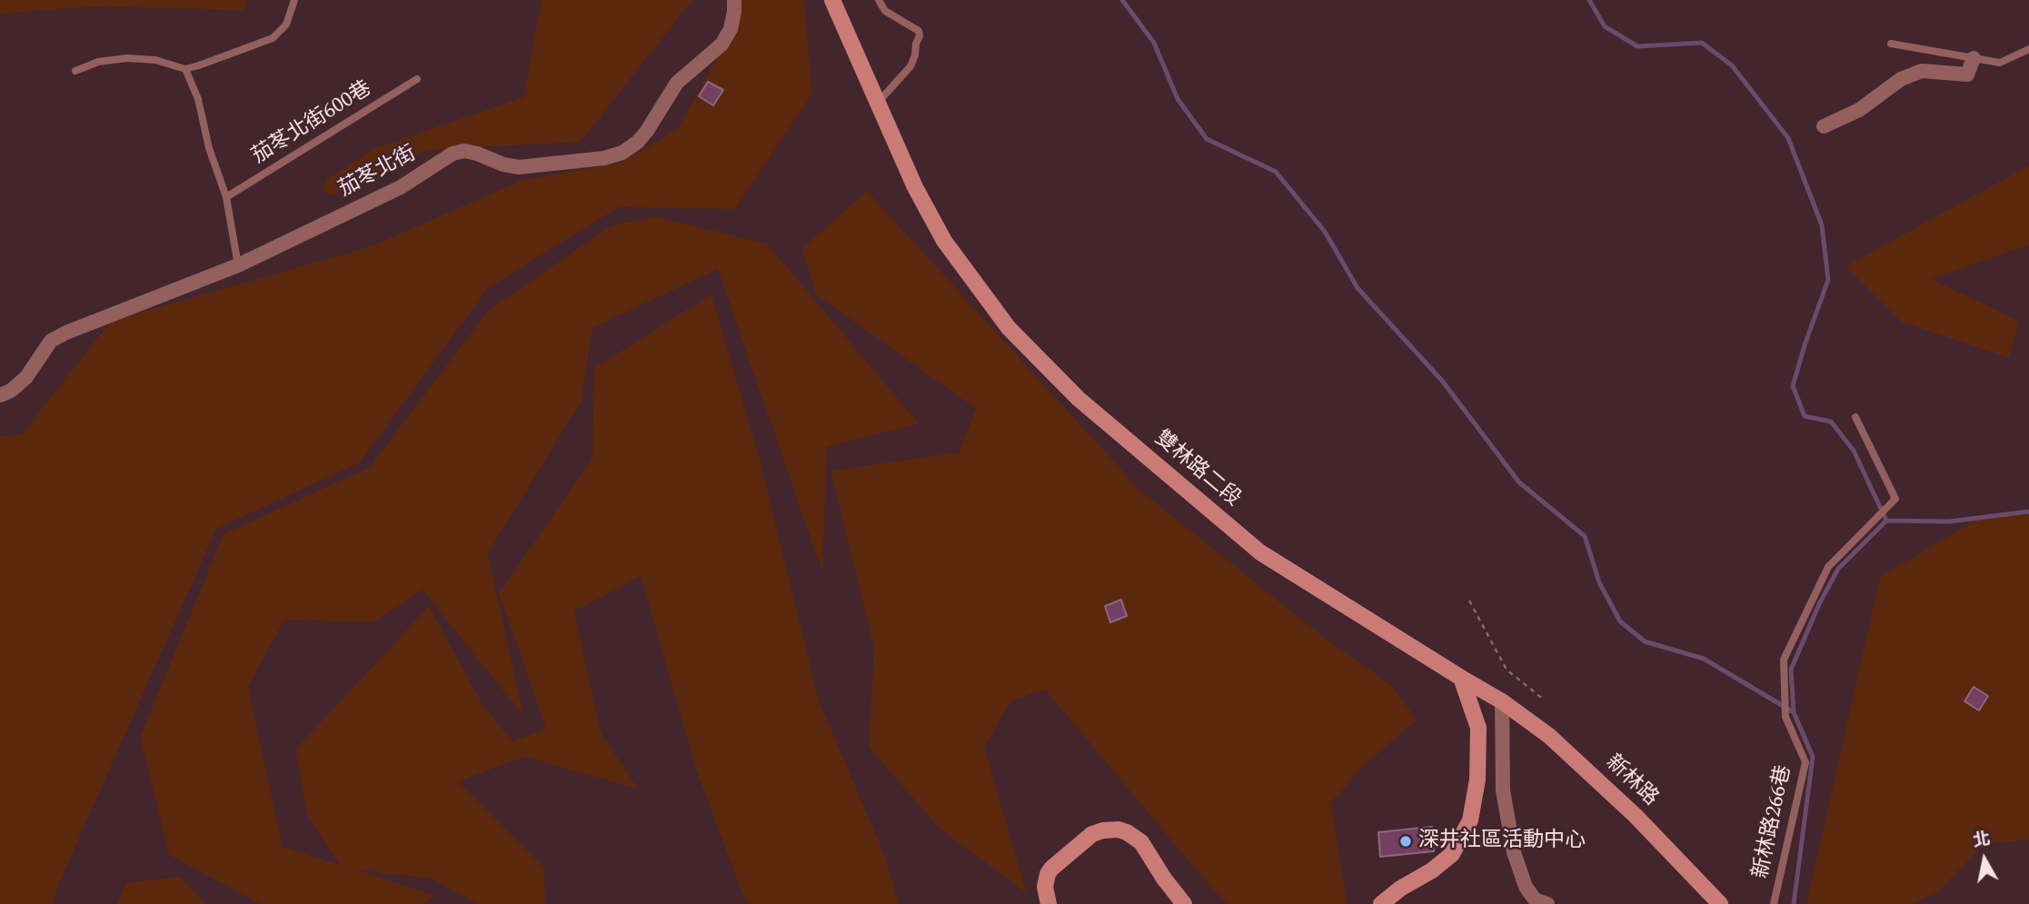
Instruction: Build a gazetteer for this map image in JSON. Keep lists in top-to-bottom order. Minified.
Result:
{"streets":{"street":["茄苳北街","雙林路二段","新林路"],"lane":["茄苳北街600巷","新林路266巷"]},"crossings":[["雙林路二段","新林路"]],"places":["深井社區活動中心"],"north":"top"}
